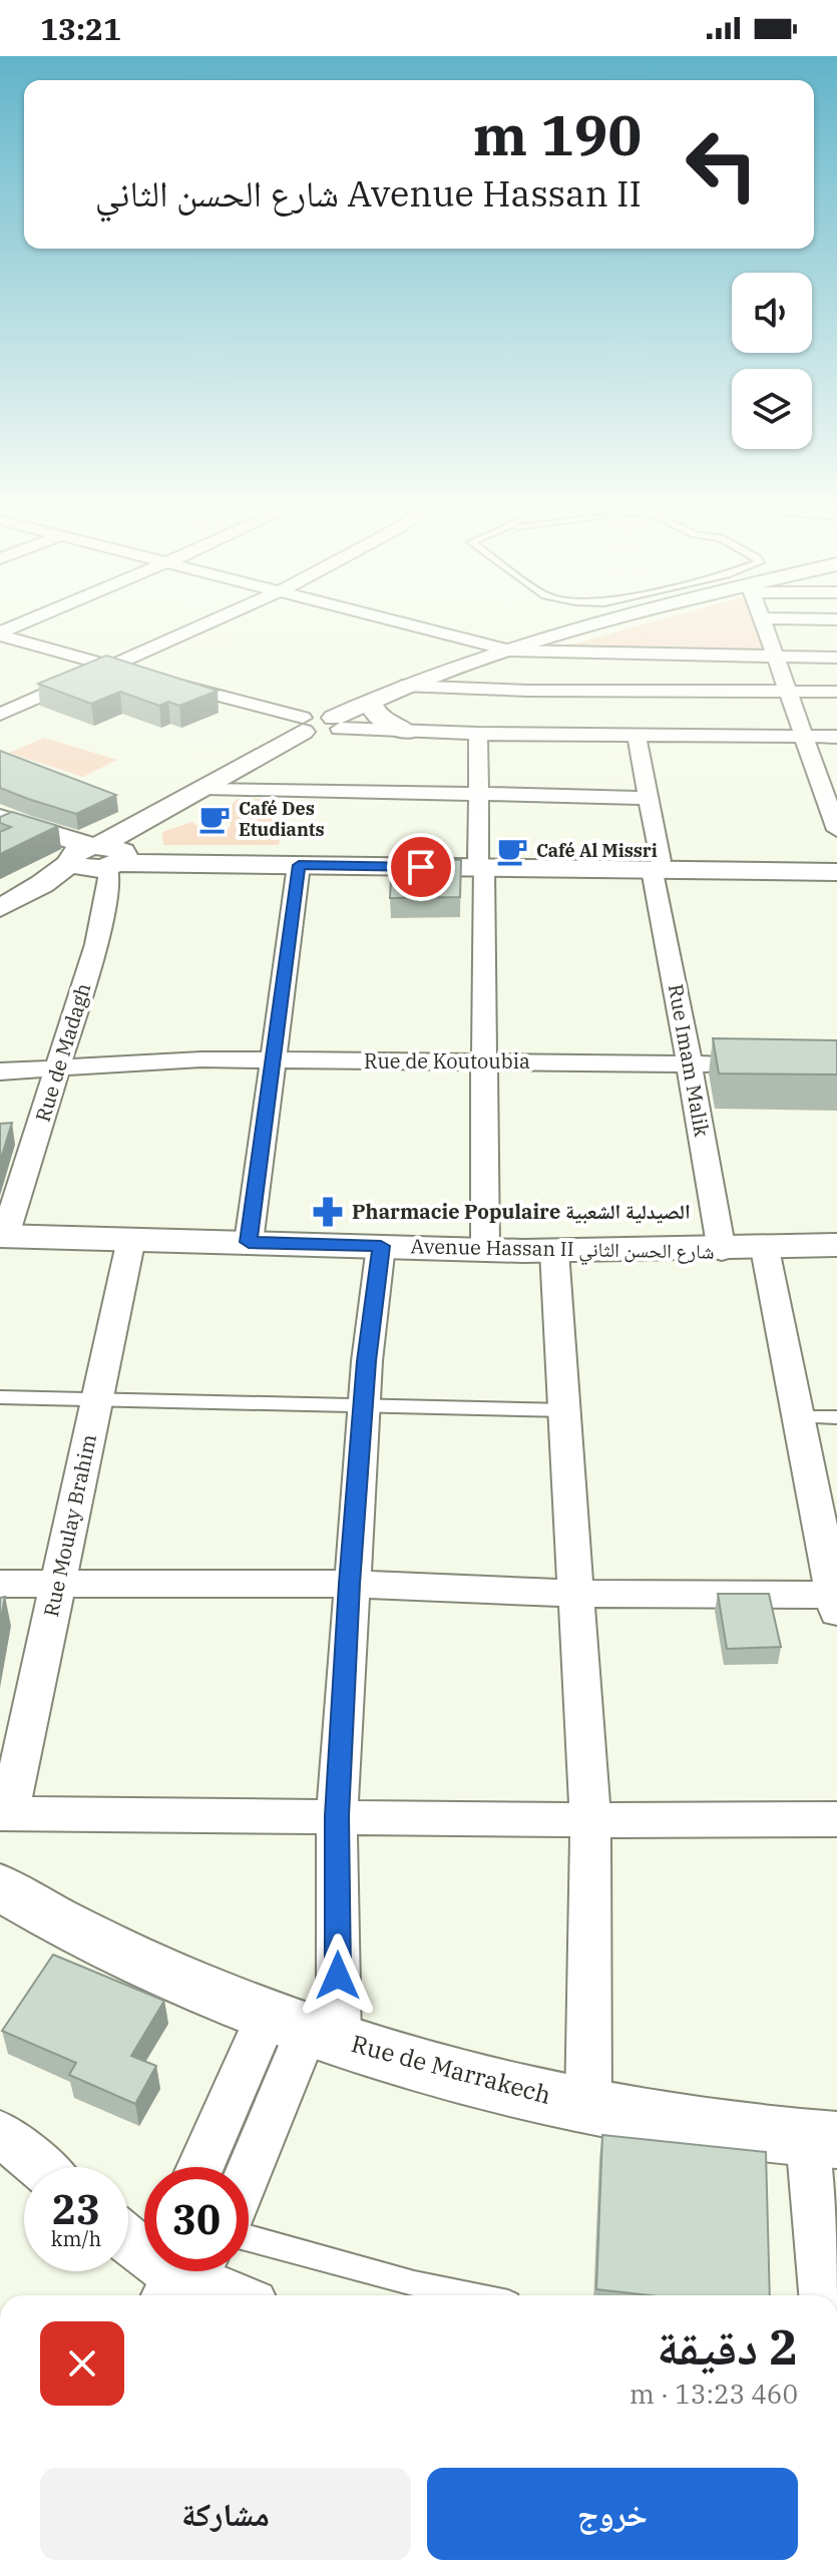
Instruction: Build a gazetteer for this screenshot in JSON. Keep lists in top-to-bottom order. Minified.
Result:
{"streets":{"street":["Rue de Madagh","Rue Imam Malik","Rue de Koutoubia","Avenue Hassan II شارع الحسن الثاني","Rue Moulay Brahim","Rue de Marrakech"]},"crossings":[["Rue de Madagh","Rue de Koutoubia"],["Rue de Madagh","Avenue Hassan II شارع الحسن الثاني"],["Rue Imam Malik","Rue de Koutoubia"],["Rue Imam Malik","Avenue Hassan II شارع الحسن الثاني"],["Avenue Hassan II شارع الحسن الثاني","Rue Moulay Brahim"]],"places":{"cafe":["Café Des Etudiants","Café Al Missri"],"pharmacy":["Pharmacie Populaire الصيدلية الشعبية"]},"page":{"status":"13:21","turn":["190 m","Avenue Hassan II شارع الحسن الثاني"],"speed":"23 km/h","limit":"30","heading":["2 دقيقة","460 m · 13:23"],"buttons":["خروج","مشاركة"]}}
